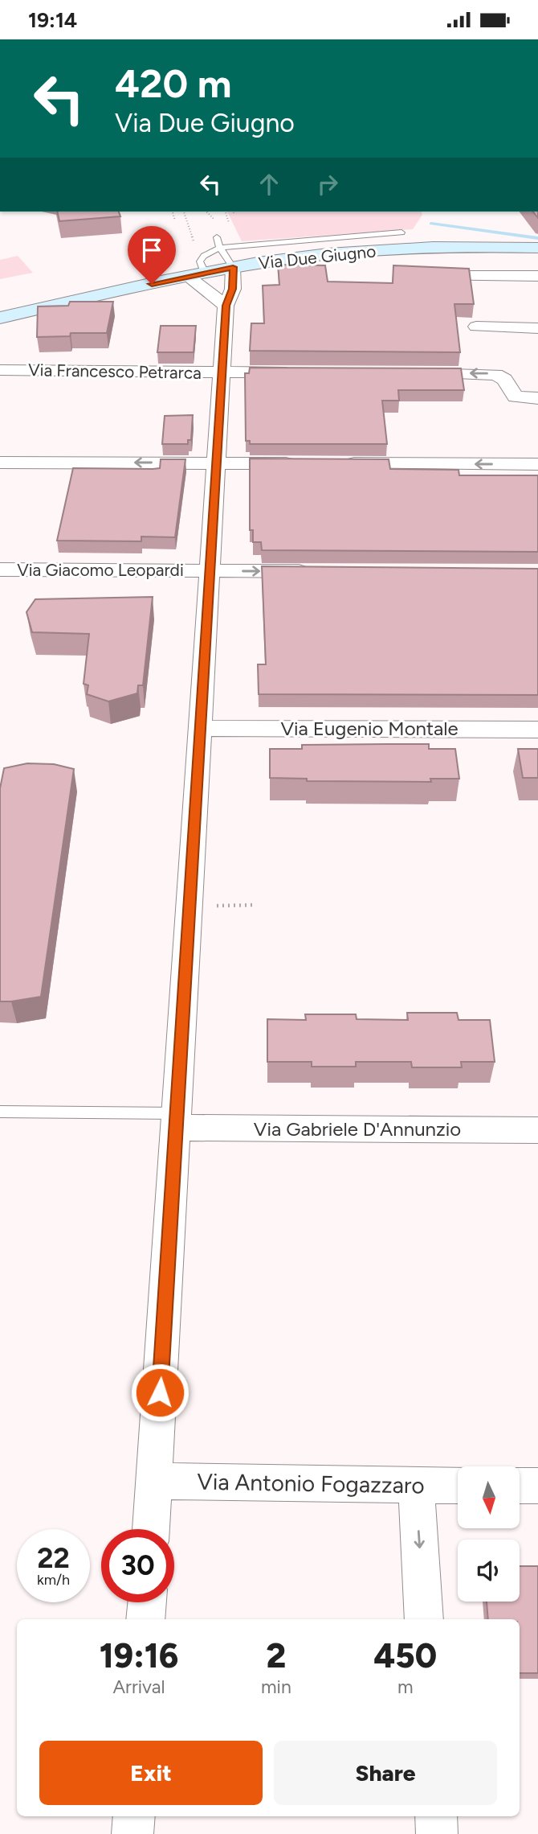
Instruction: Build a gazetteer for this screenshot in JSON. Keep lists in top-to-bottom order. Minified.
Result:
{"streets":{"main road":["Via Due Giugno"],"street":["Via Francesco Petrarca","Via Giacomo Leopardi","Via Eugenio Montale","Via Gabriele D'Annunzio","Via Antonio Fogazzaro"]},"north":"bottom","page":{"status":"19:14","turn":["420 m","Via Due Giugno"],"speed":"22 km/h","limit":"30","eta":["19:16","Arrival","2","min","450","m"],"buttons":["Exit","Share"]}}
